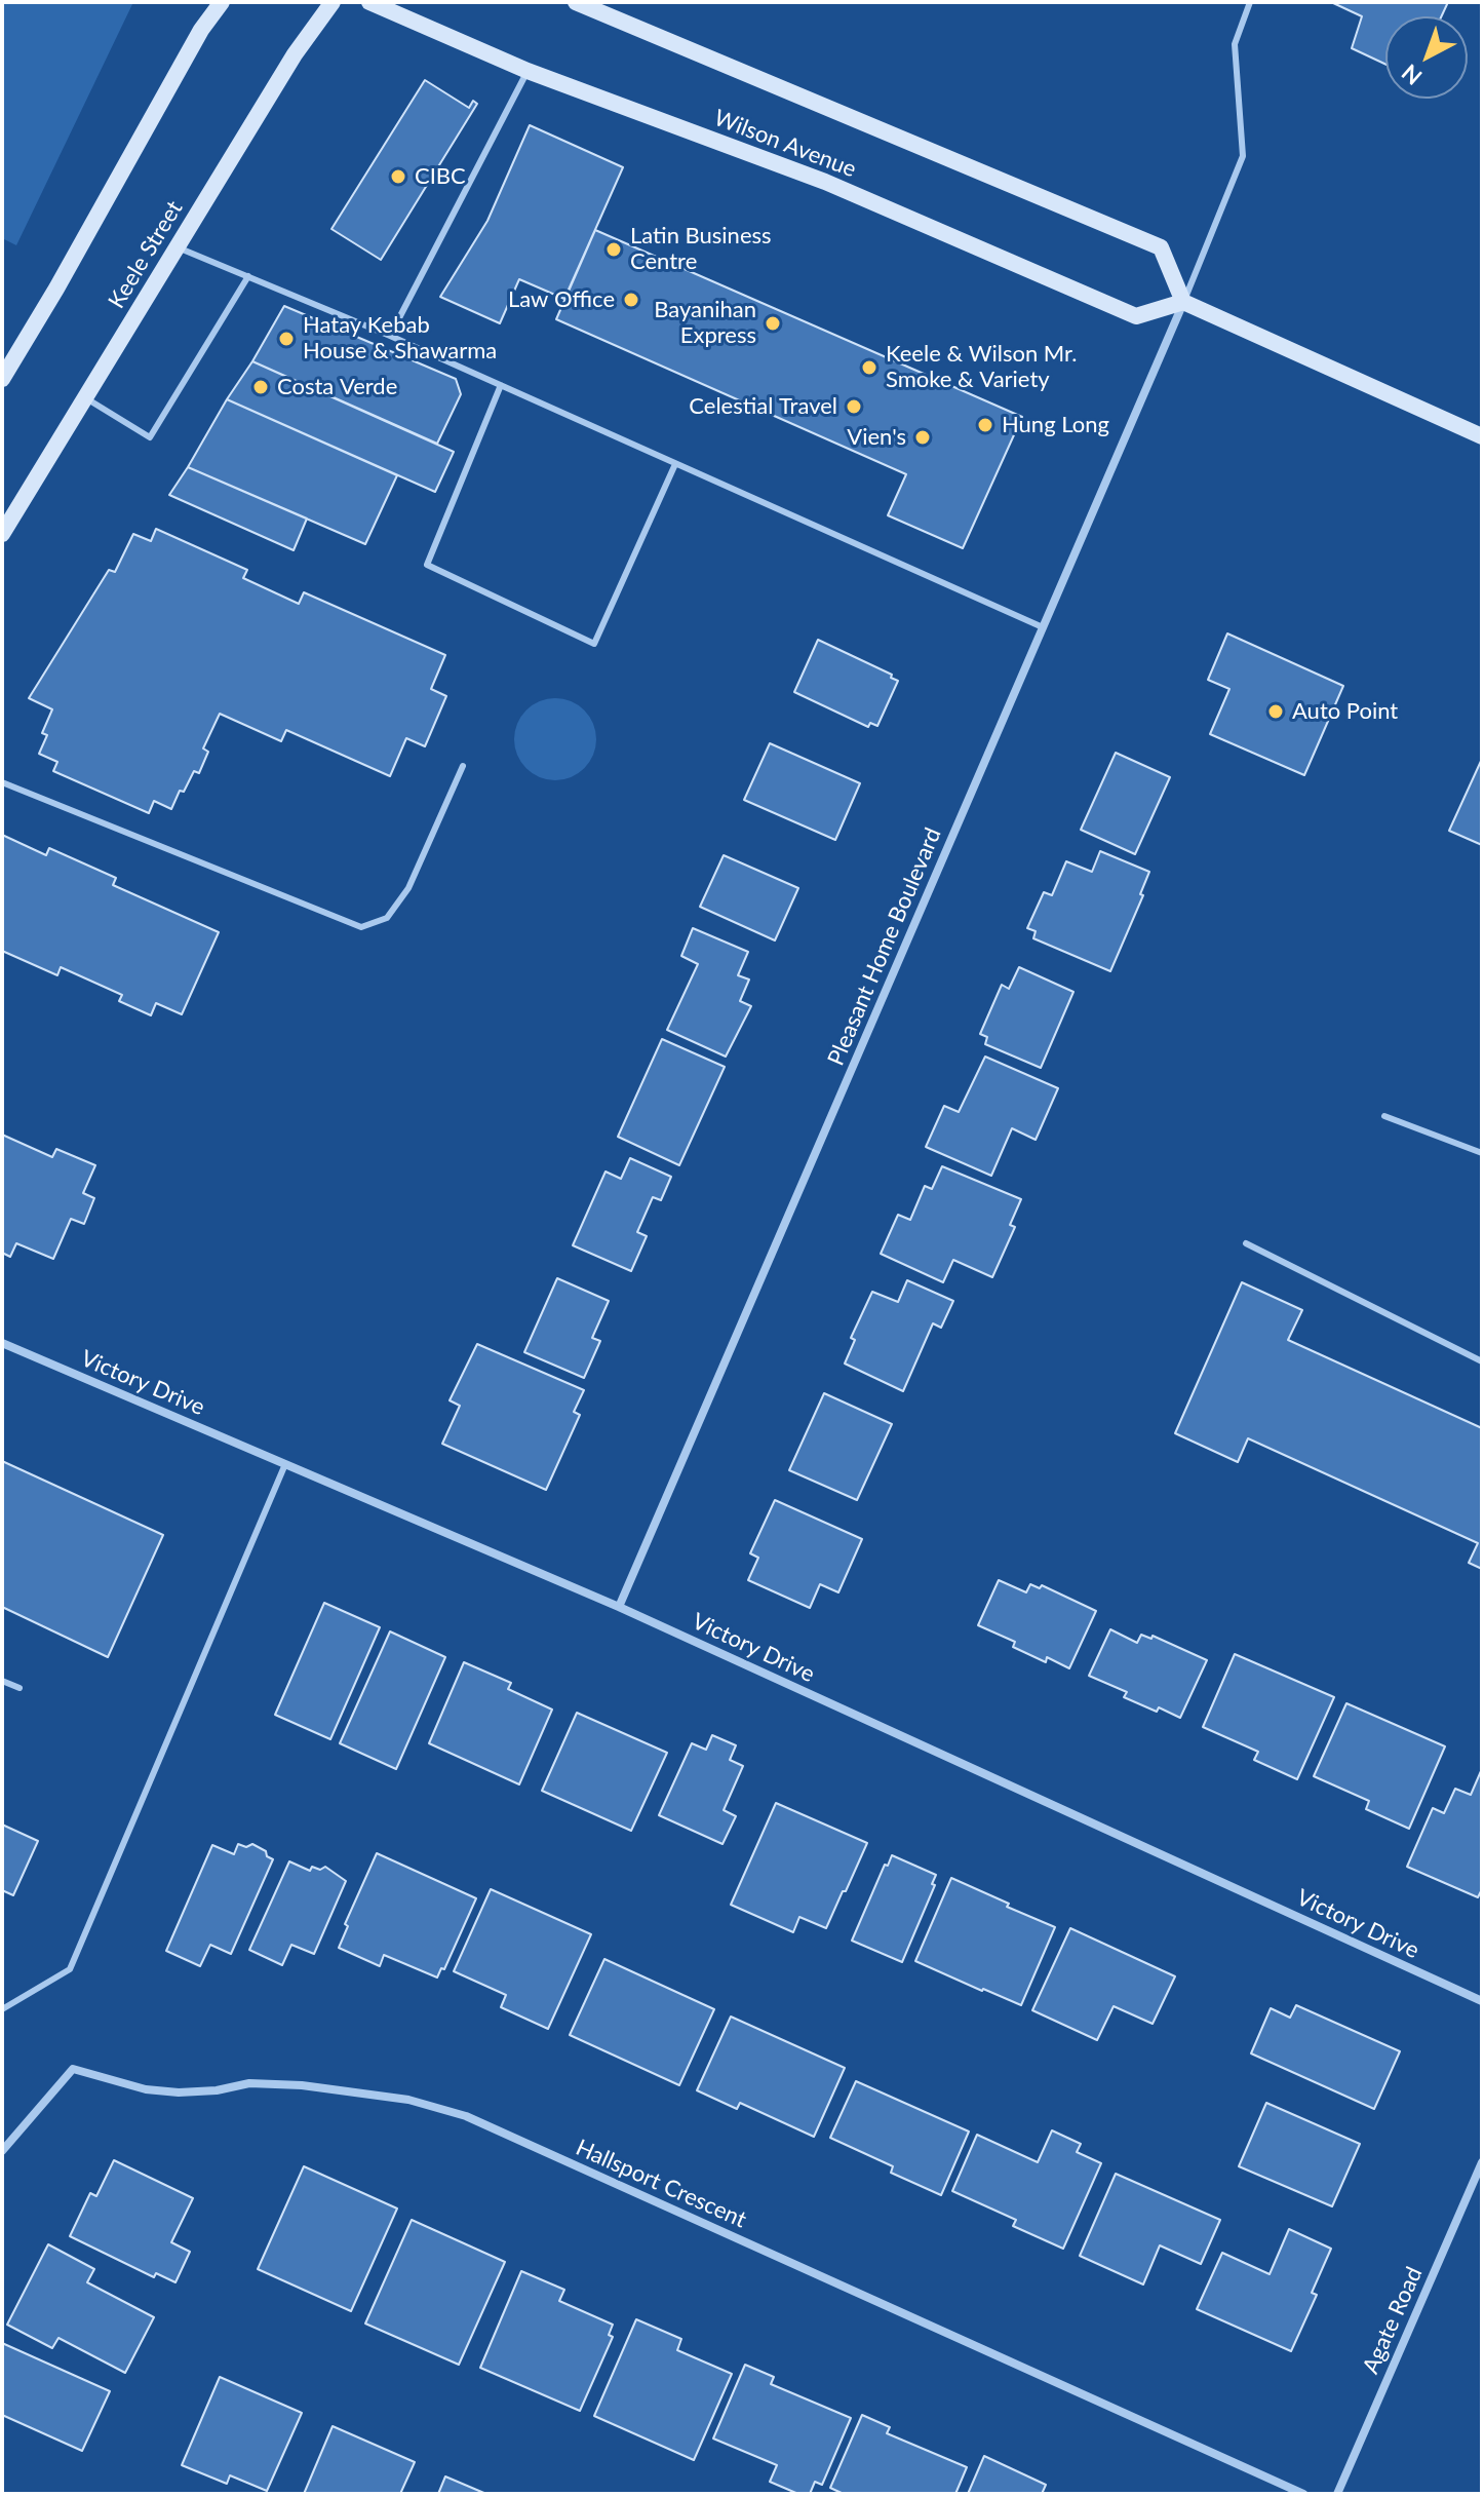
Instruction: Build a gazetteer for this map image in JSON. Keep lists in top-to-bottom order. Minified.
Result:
{"streets":{"main road":["Wilson Avenue","Keele Street"],"street":["Pleasant Home Boulevard","Victory Drive","Hallsport Crescent","Agate Road"]},"crossings":[["Wilson Avenue","Pleasant Home Boulevard"],["Pleasant Home Boulevard","Victory Drive"]],"places":["CIBC","Latin Business Centre","Law Office","Bayanihan Express","Hatay Kebab House & Shawarma","Keele & Wilson Mr. Smoke & Variety","Costa Verde","Celestial Travel","Hung Long","Vien's","Auto Point"],"north":"bottom left"}
